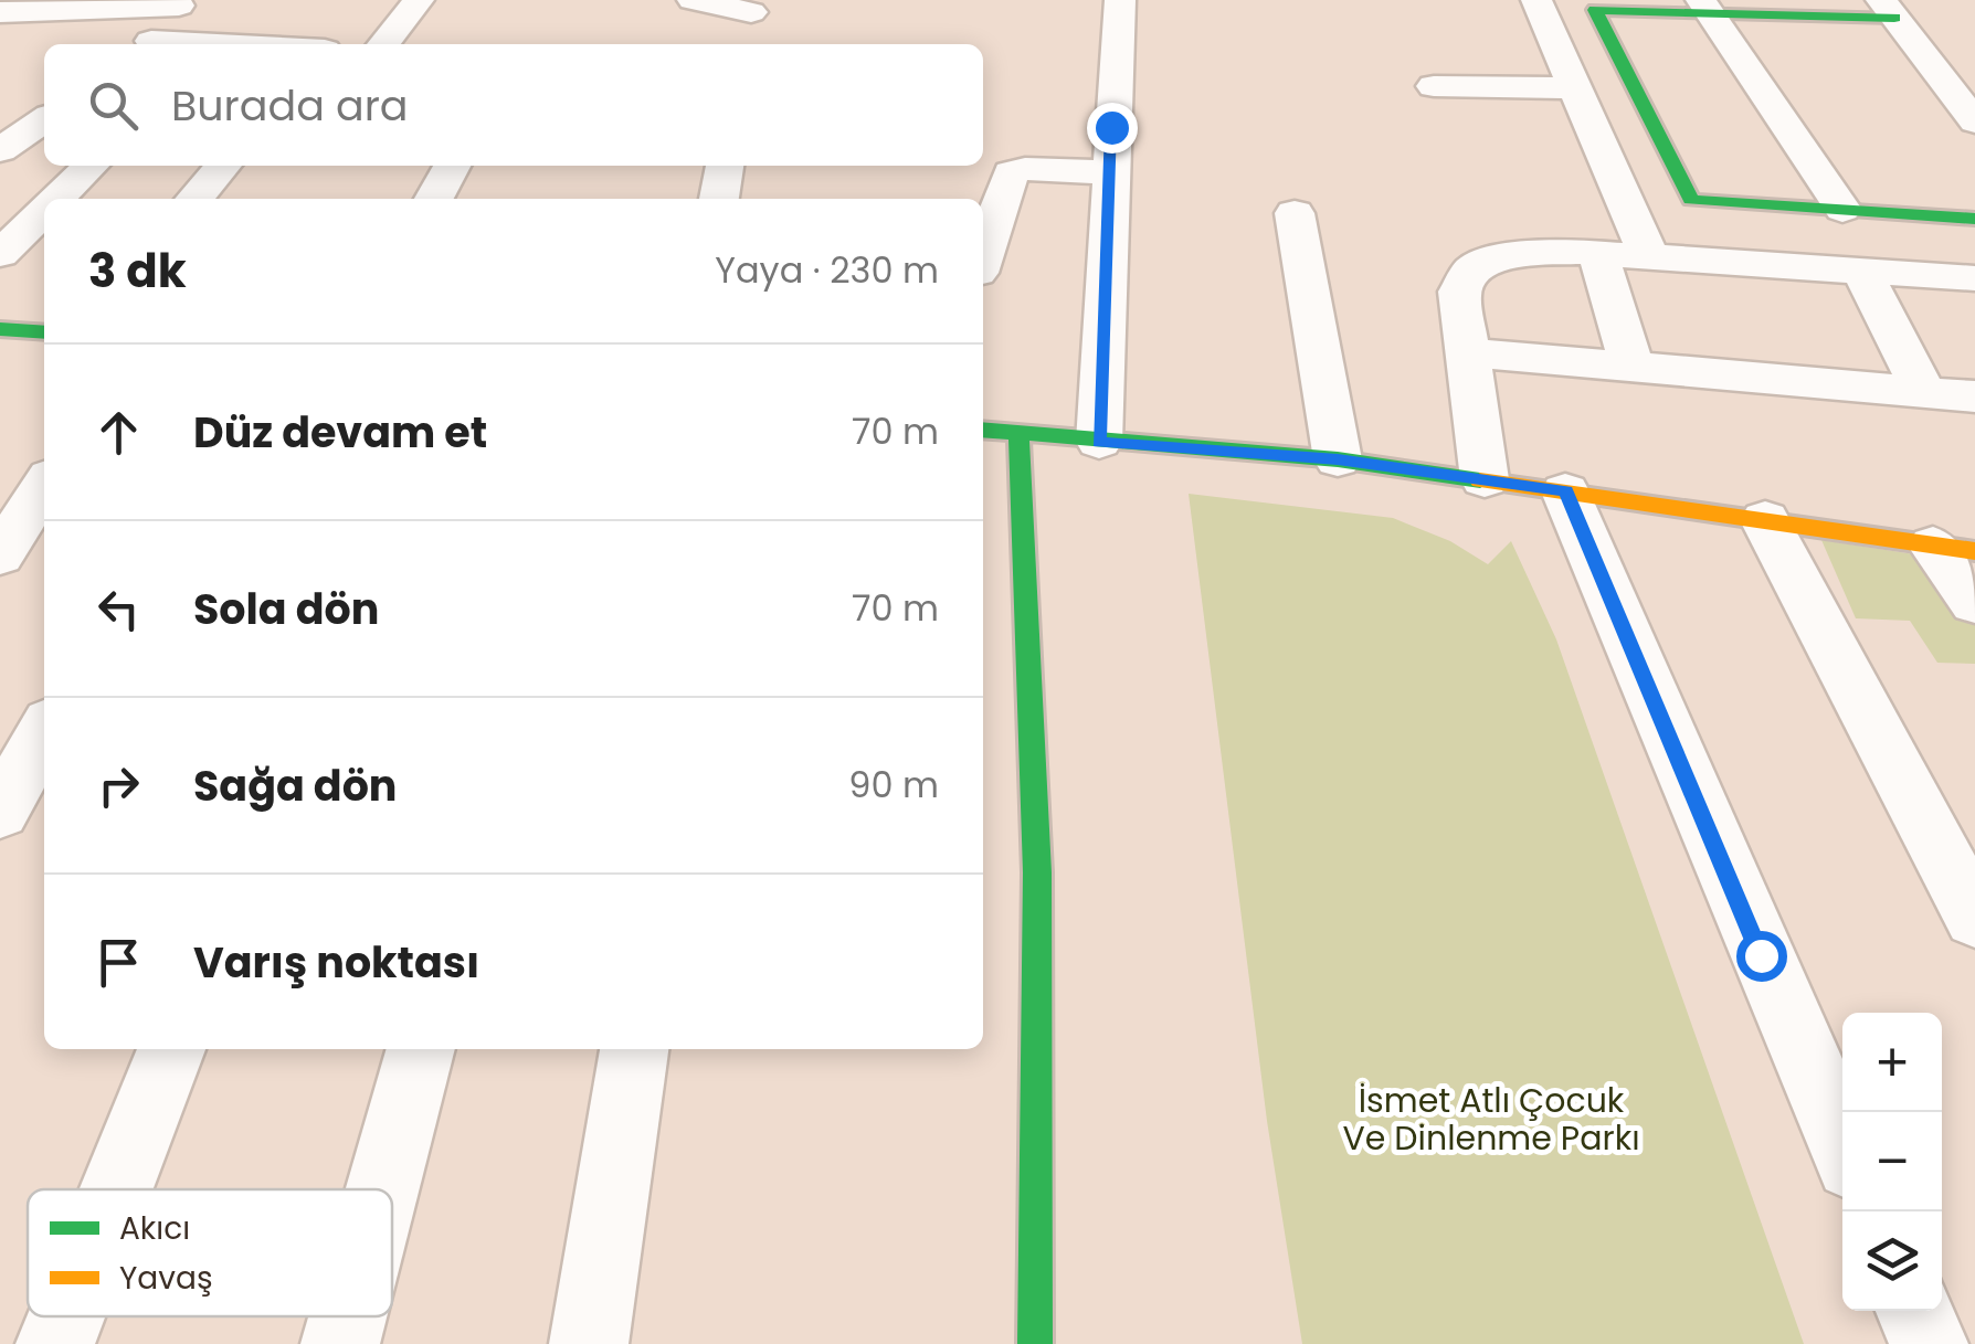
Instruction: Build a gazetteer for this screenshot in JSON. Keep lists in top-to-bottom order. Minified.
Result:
{"parks":["İsmet Atlı Çocuk Ve Dinlenme Parkı"],"legend":["Akıcı","Yavaş"],"page":{"search":"Burada ara","heading":["3 dk","Yaya · 230 m"],"list":[["Düz devam et","70 m"],["Sola dön","70 m"],["Sağa dön","90 m"],"Varış noktası"],"map_buttons":["+","−"]}}
